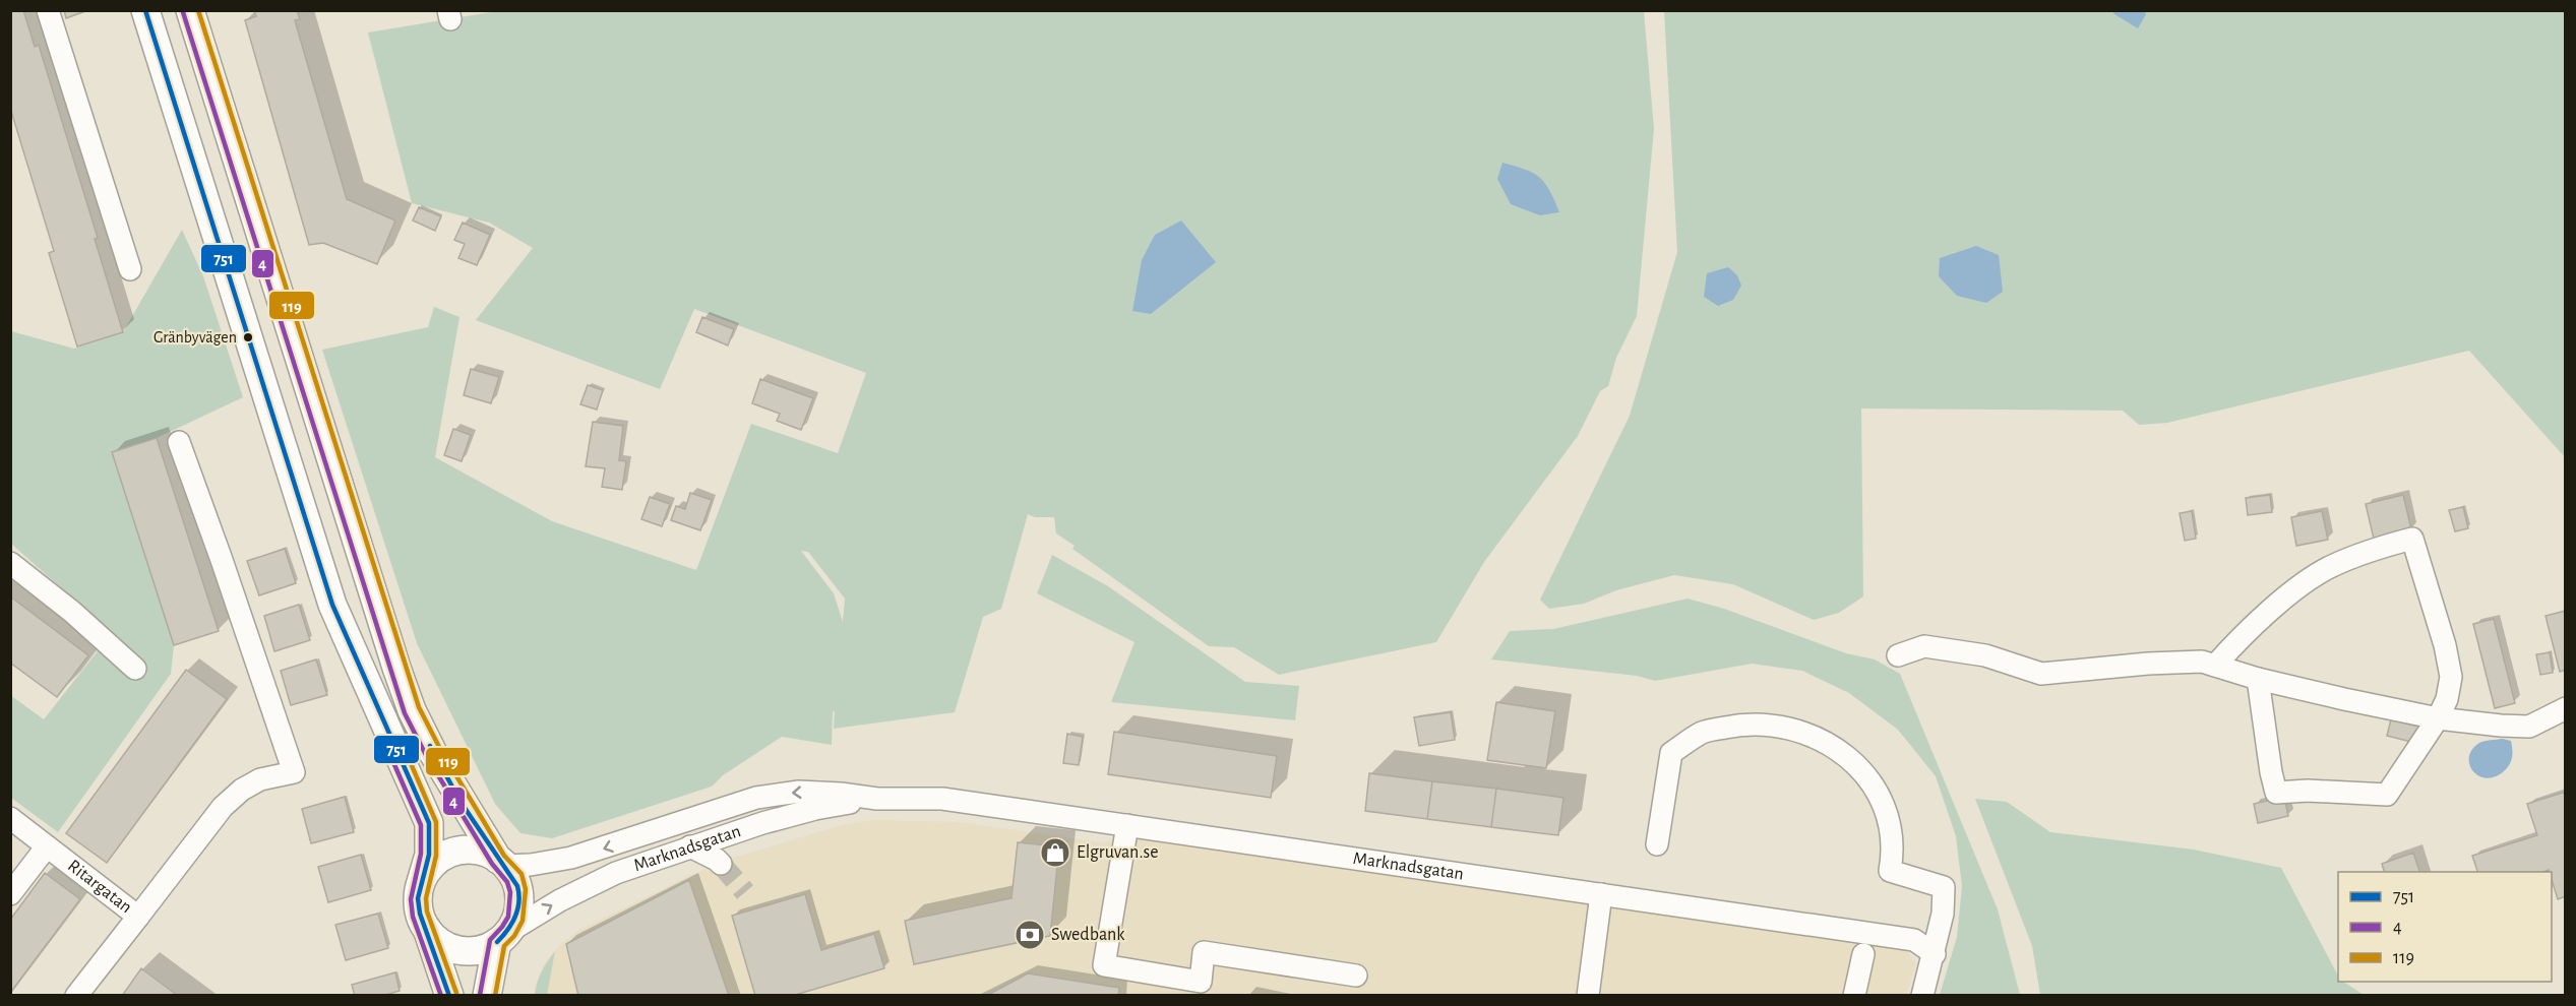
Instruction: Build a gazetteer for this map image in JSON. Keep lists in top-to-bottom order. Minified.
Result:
{"streets":{"street":["Marknadsgatan","Ritargatan"]},"places":{"other":["Gränbyvägen"],"shop":["Elgruvan.se"],"bank":["Swedbank"]},"lines":["transit line 751","transit line 119","transit line 4"],"legend":["751","4","119"]}
